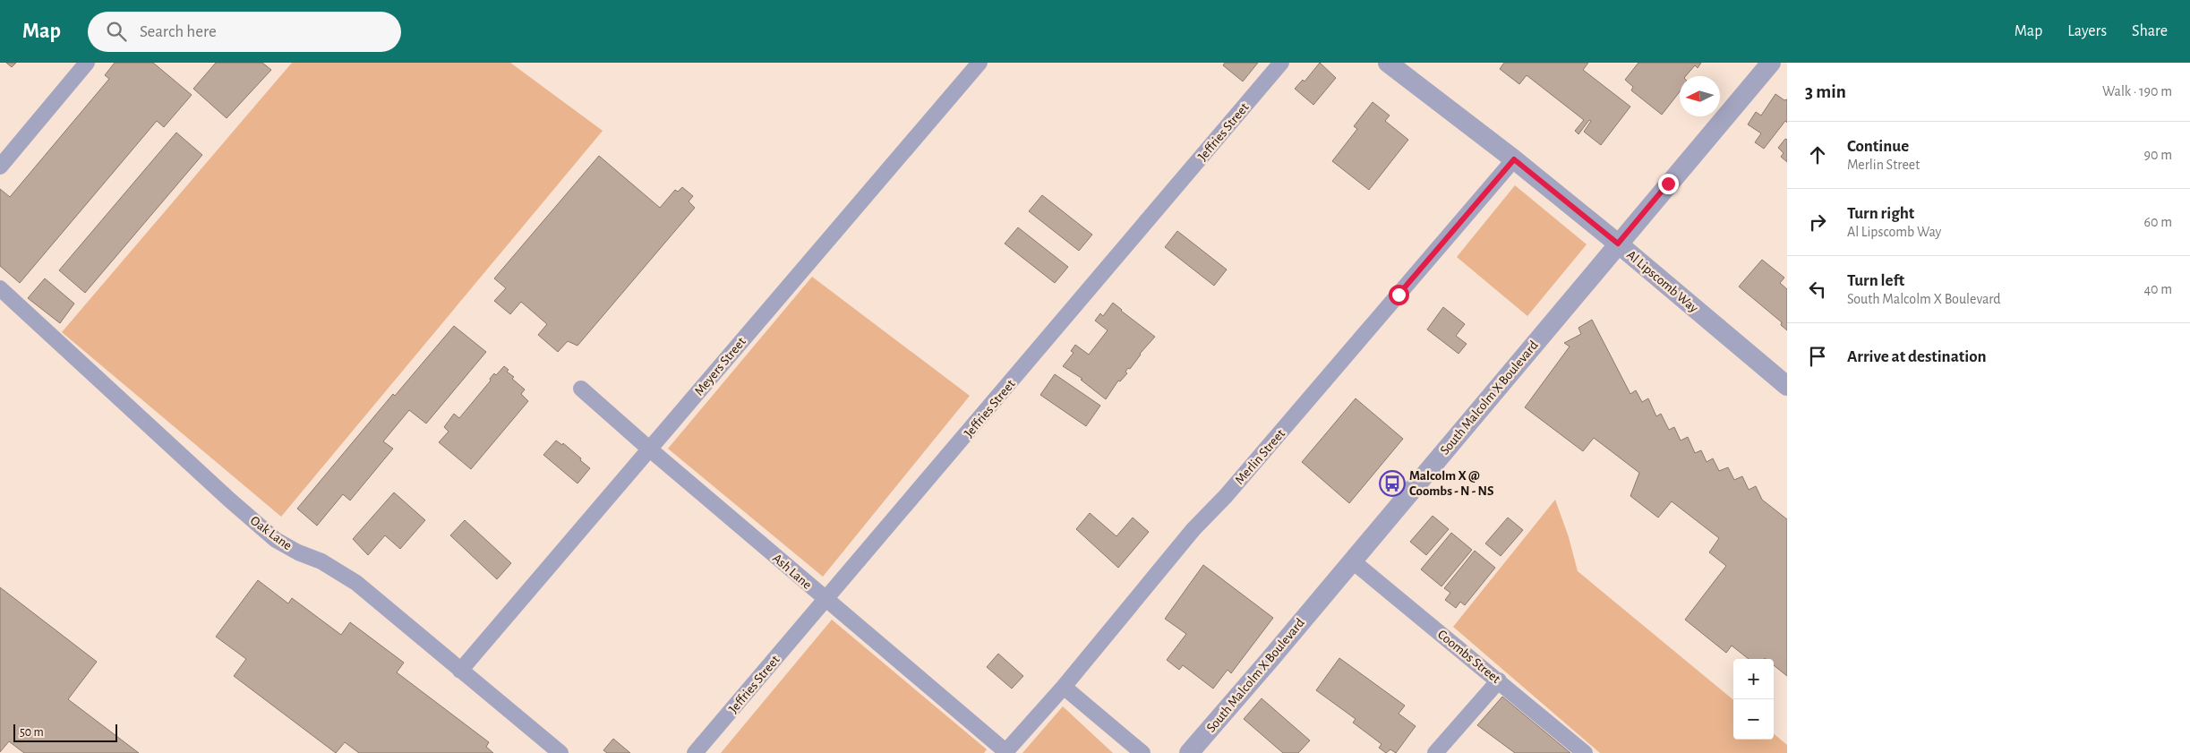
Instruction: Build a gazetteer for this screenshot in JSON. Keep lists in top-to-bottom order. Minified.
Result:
{"streets":{"street":["Jeffries Street","Al Lipscomb Way","Meyers Street","South Malcolm X Boulevard","Merlin Street","Oak Lane","Ash Lane","Coombs Street"]},"crossings":[["Jeffries Street","Ash Lane"],["Al Lipscomb Way","South Malcolm X Boulevard"],["Al Lipscomb Way","Merlin Street"],["Meyers Street","Oak Lane"],["Meyers Street","Ash Lane"],["South Malcolm X Boulevard","Coombs Street"],["Merlin Street","Ash Lane"]],"places":{"bus stop":["Malcolm X @ Coombs - N - NS"]},"scale_bar":"50 m","north":"left","page":{"header":"Map","search":"Search here","nav":["Map","Layers","Share"],"heading":["3 min","Walk · 190 m"],"list":[["Continue","Merlin Street","90 m"],["Turn right","Al Lipscomb Way","60 m"],["Turn left","South Malcolm X Boulevard","40 m"],"Arrive at destination"],"map_buttons":["+","−"],"scale":"50 m"}}
